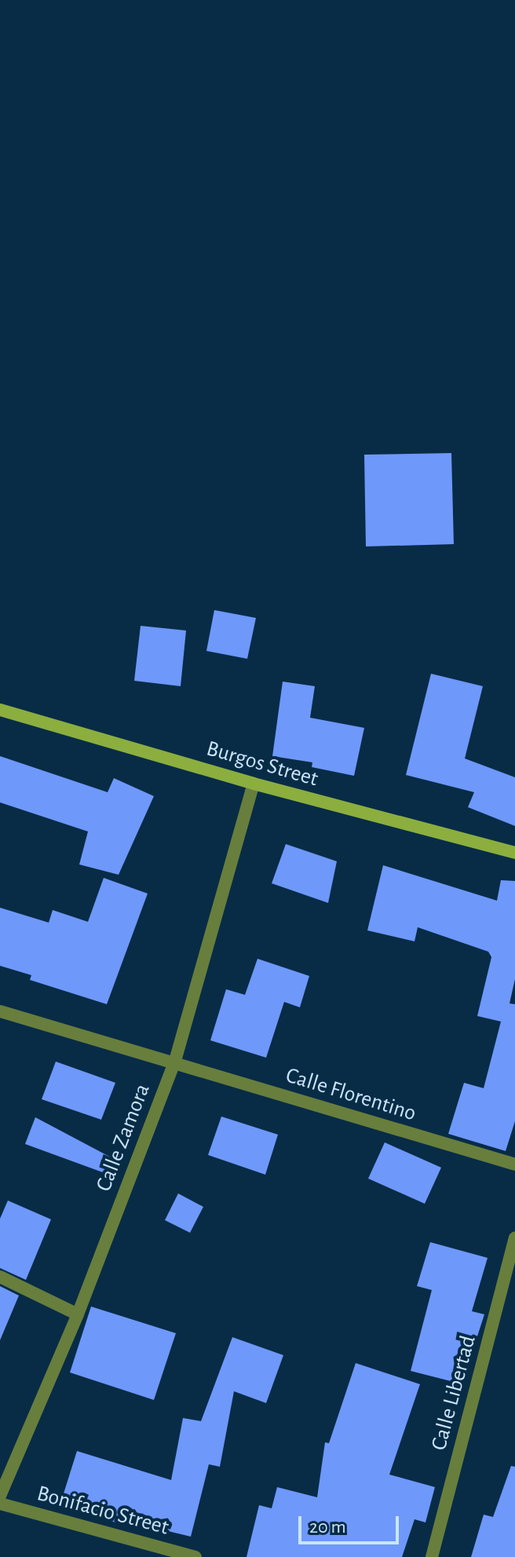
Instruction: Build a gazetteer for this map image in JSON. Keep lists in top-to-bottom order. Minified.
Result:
{"streets":{"main road":["Burgos Street"],"street":["Calle Florentino","Calle Zamora","Calle Libertad","Bonifacio Street"]},"crossings":[["Burgos Street","Calle Zamora"],["Calle Florentino","Calle Zamora"]],"scale_bar":"20 m"}
